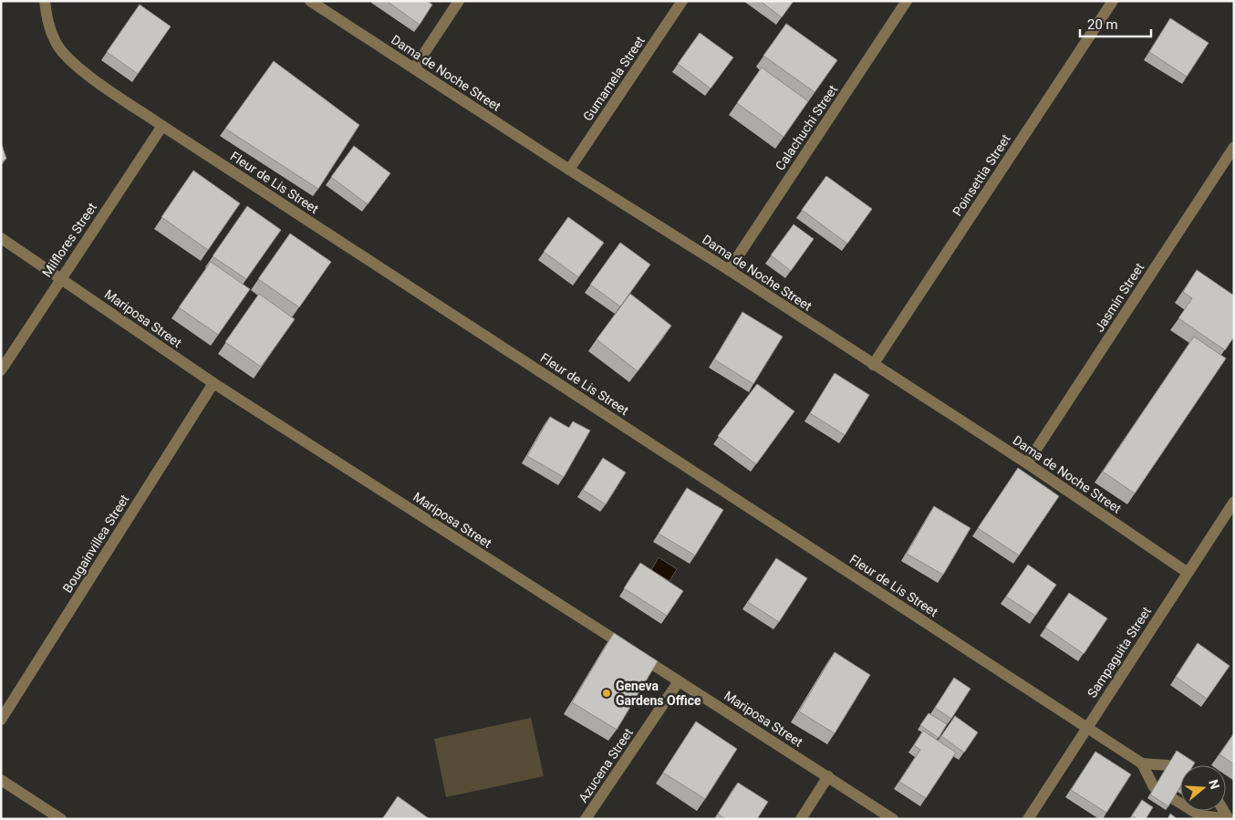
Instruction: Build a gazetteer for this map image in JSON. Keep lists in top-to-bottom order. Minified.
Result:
{"streets":{"street":["Dama de Noche Street","Gumamela Street","Calachuchi Street","Poinsettia Street","Fleur de Lis Street","Milflores Street","Jasmin Street","Mariposa Street","Bougainvillea Street","Sampaguita Street","Azucena Street"]},"crossings":[["Dama de Noche Street","Gumamela Street"],["Dama de Noche Street","Calachuchi Street"],["Dama de Noche Street","Poinsettia Street"],["Dama de Noche Street","Jasmin Street"],["Dama de Noche Street","Sampaguita Street"],["Fleur de Lis Street","Milflores Street"],["Fleur de Lis Street","Sampaguita Street"],["Milflores Street","Mariposa Street"],["Mariposa Street","Bougainvillea Street"],["Mariposa Street","Azucena Street"]],"places":["Geneva Gardens Office"],"scale_bar":"20 m","north":"right"}
